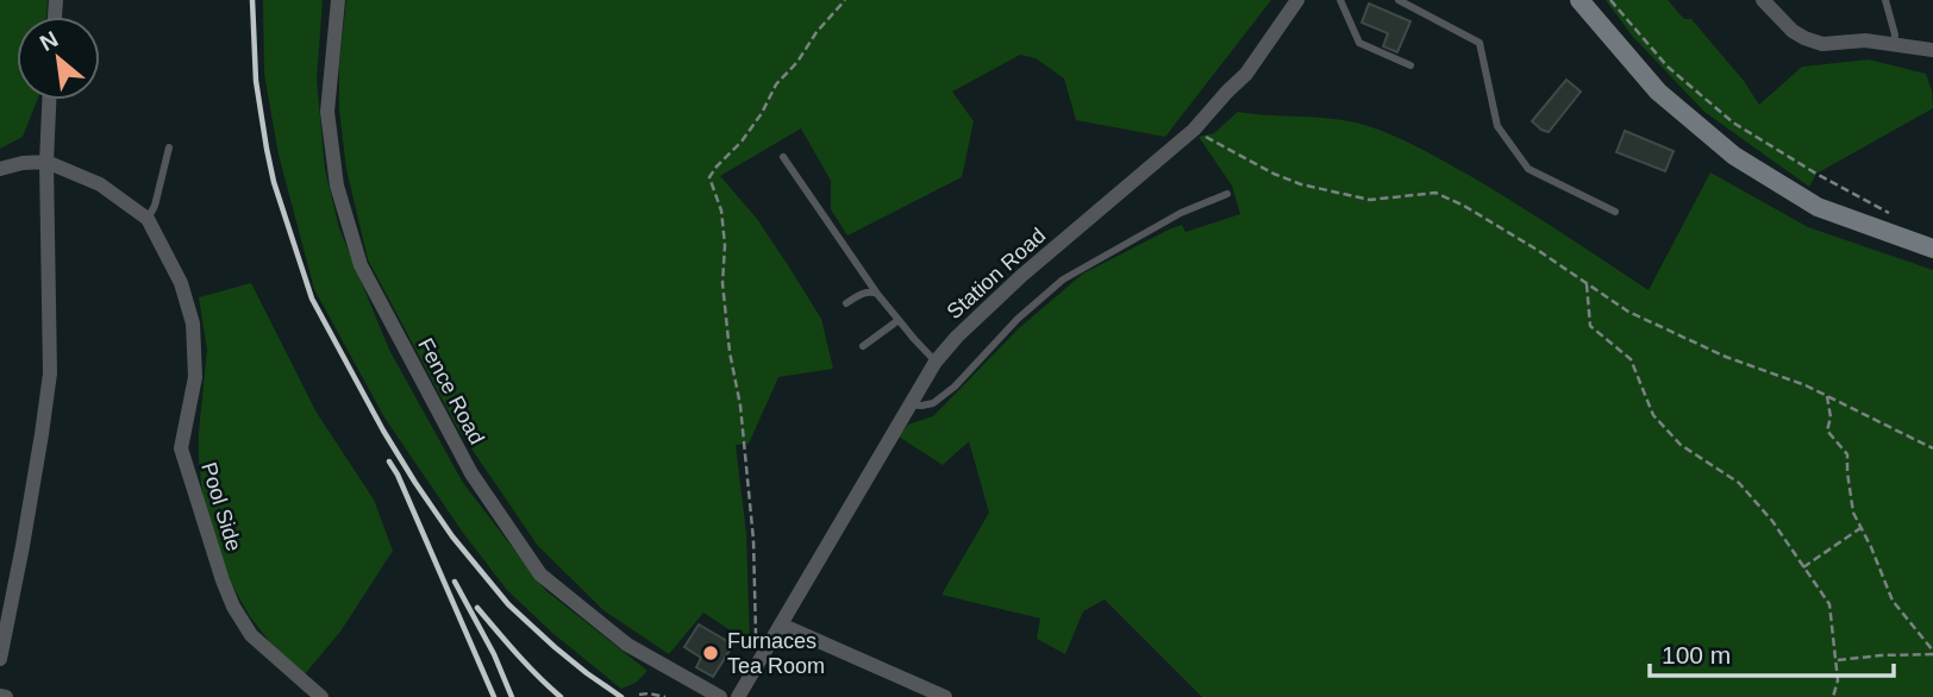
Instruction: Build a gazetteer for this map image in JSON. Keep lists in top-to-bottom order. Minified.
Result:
{"streets":{"street":["Station Road","Fence Road","Pool Side"]},"places":["Furnaces Tea Room"],"scale_bar":"100 m","north":"top left"}
